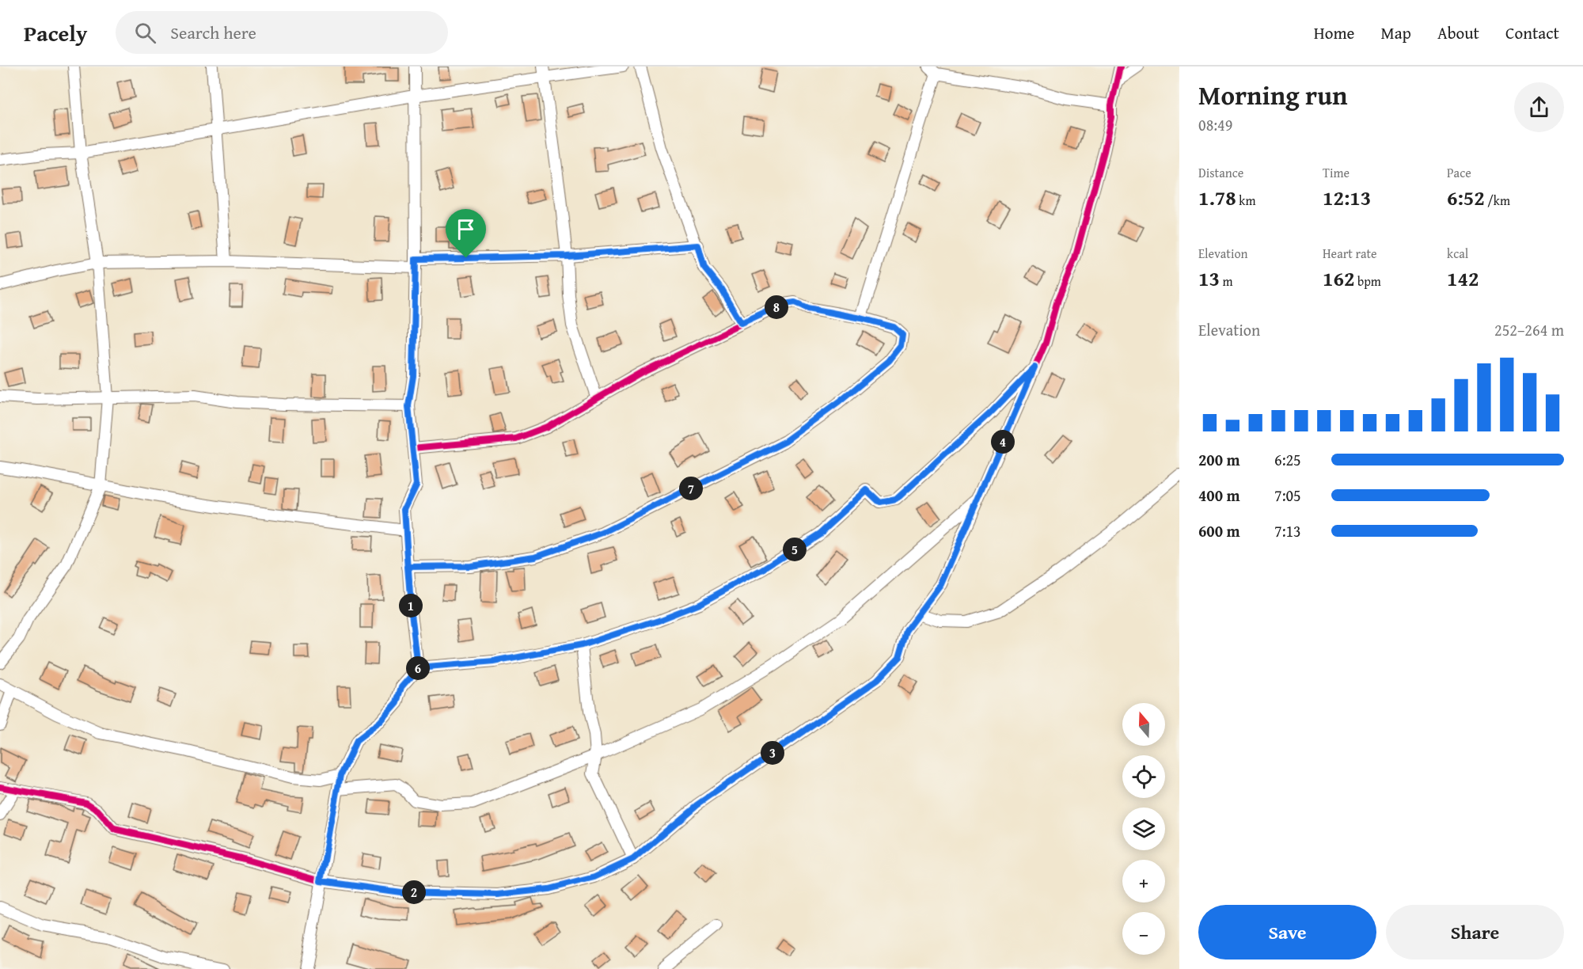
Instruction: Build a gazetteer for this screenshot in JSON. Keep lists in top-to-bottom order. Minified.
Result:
{"north":"top","page":{"header":"Pacely","search":"Search here","nav":["Home","Map","About","Contact"],"heading":["Morning run","08:49"],"stats":[["Distance","1.78 km"],["Time","12:13"],["Pace","6:52 /km"],["Elevation","13 m"],["Heart rate","162 bpm"],["kcal","142"]],"pins":["8","4","7","5","1","6","3","2"],"chart":["Elevation","252–264 m"],"list":[{"name":"200 m","note":"6:25"},{"name":"400 m","note":"7:05"},{"name":"600 m","note":"7:13"}],"map_buttons":["+","−"],"buttons":["Save","Share"]}}
